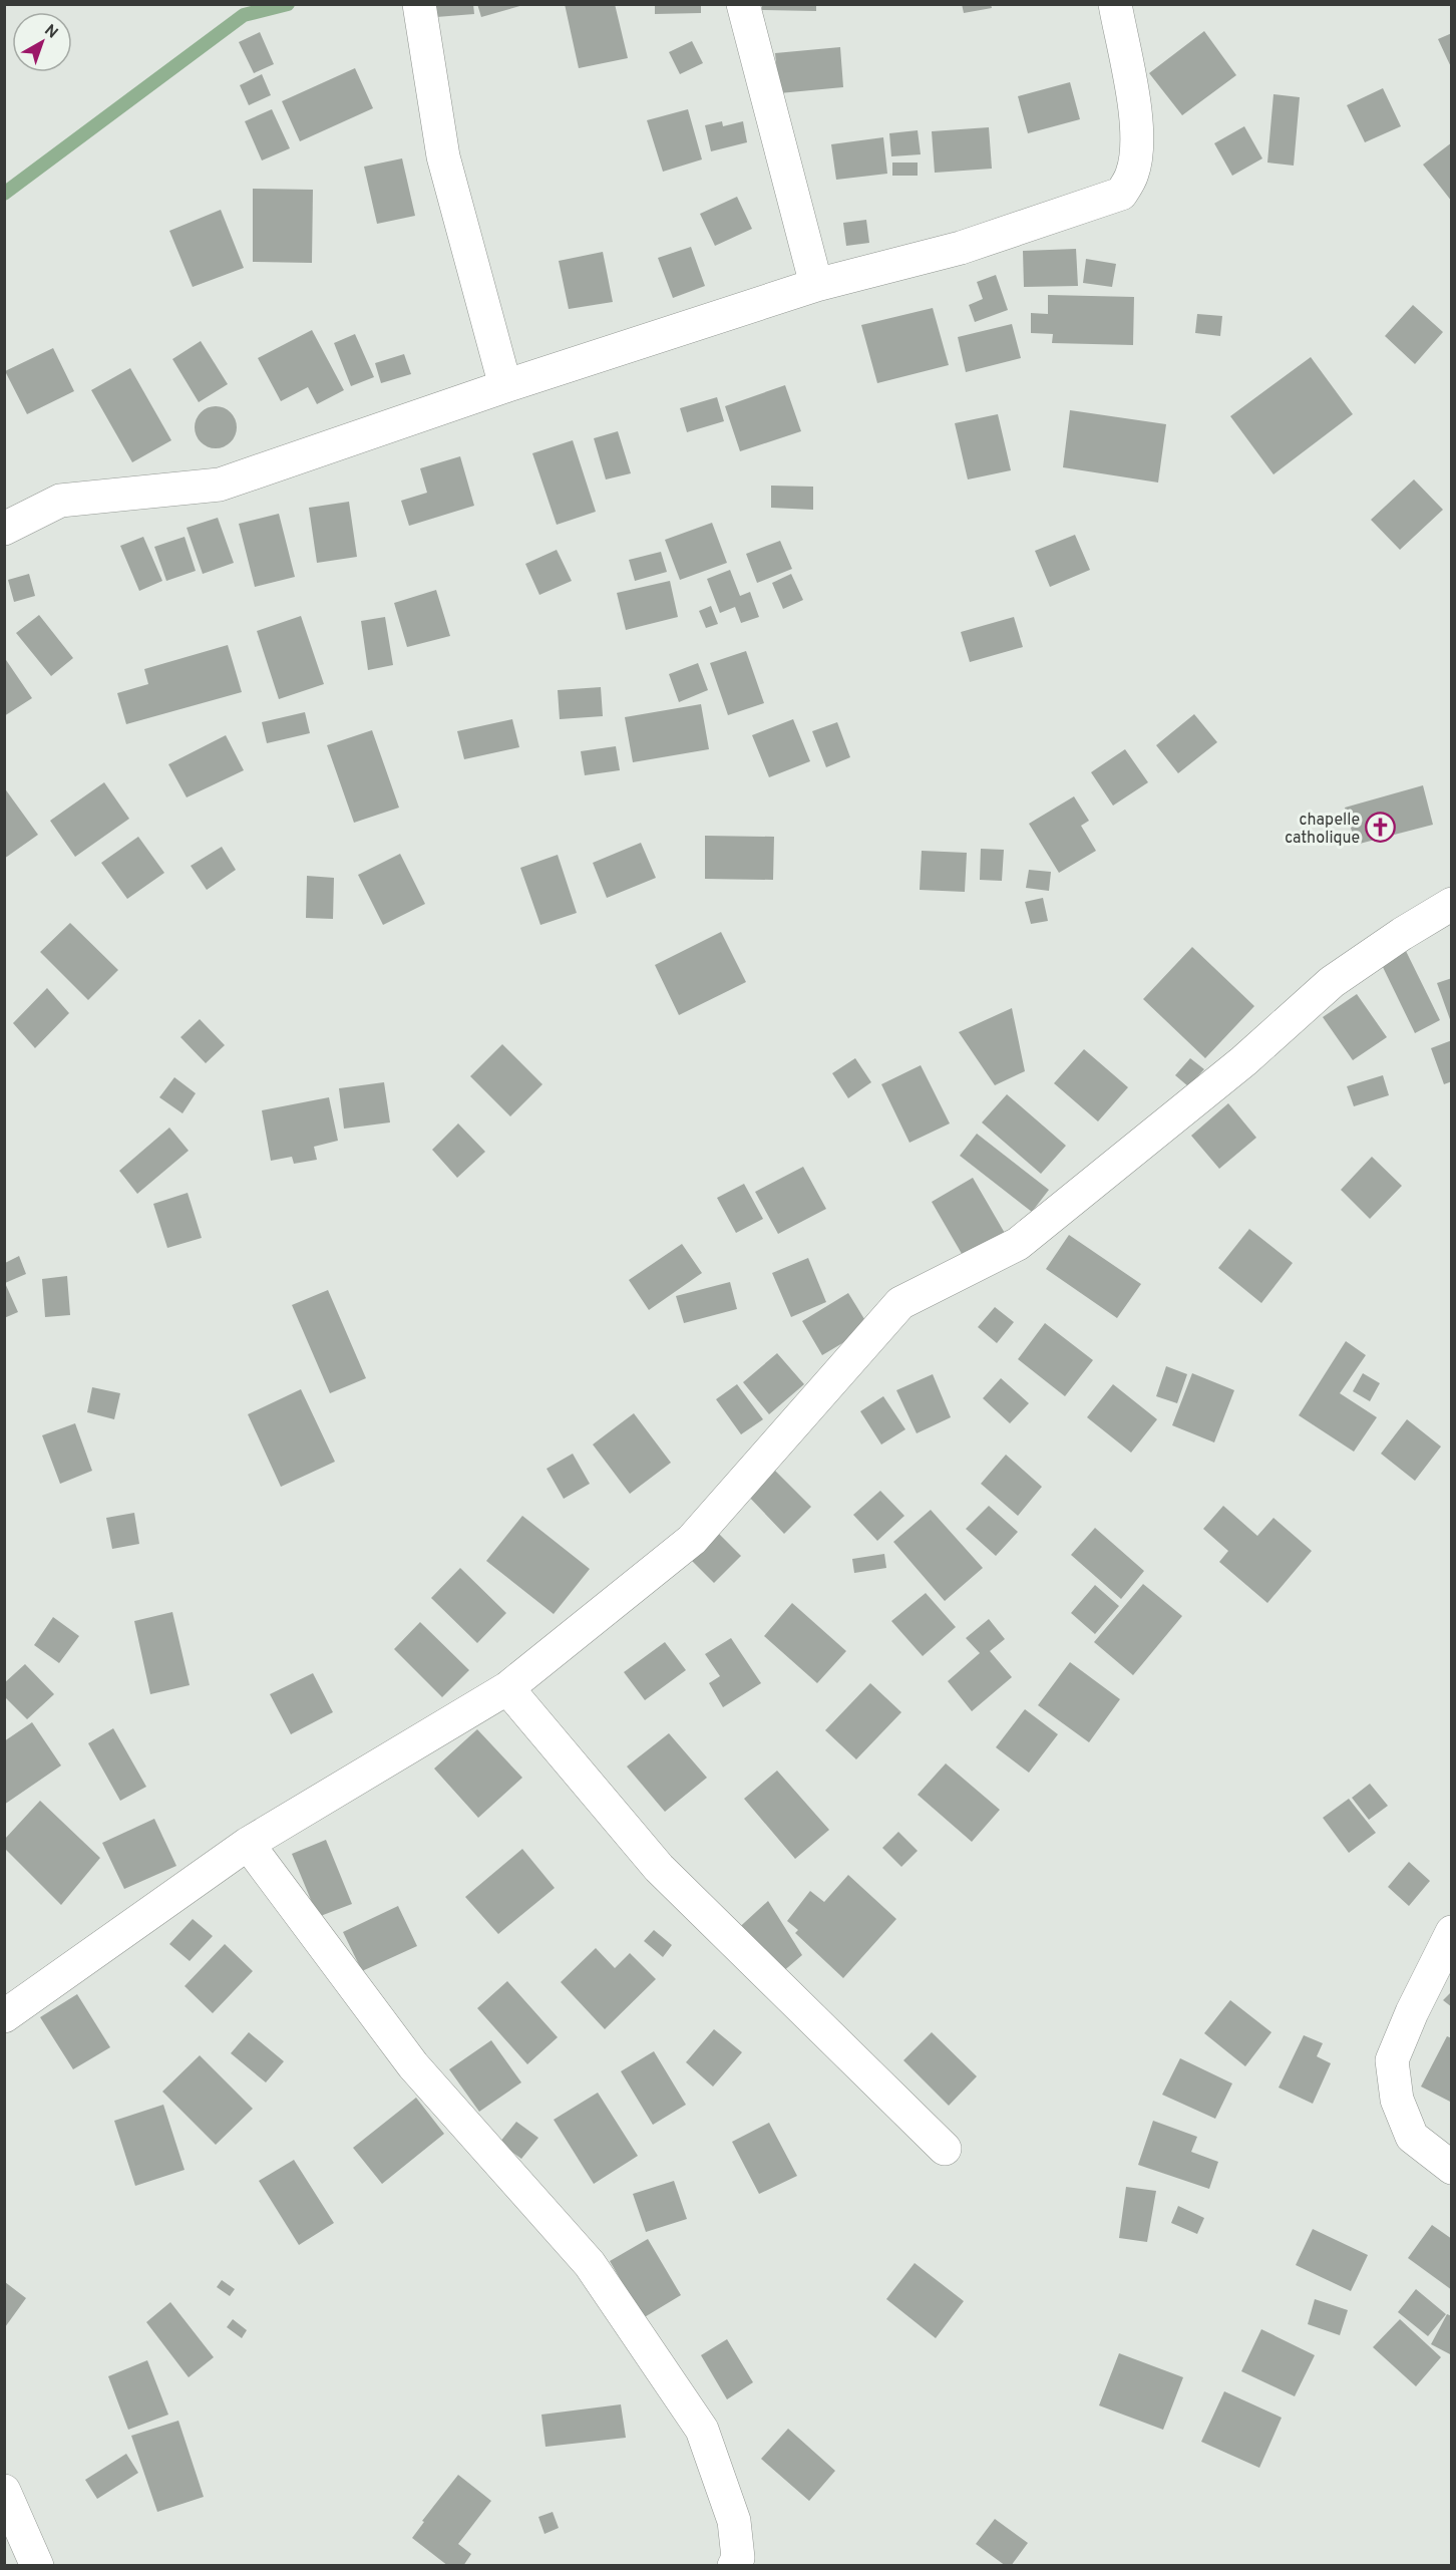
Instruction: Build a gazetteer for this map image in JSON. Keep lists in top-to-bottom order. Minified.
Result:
{"places":{"church":["chapelle catholique"]},"north":"top right"}
